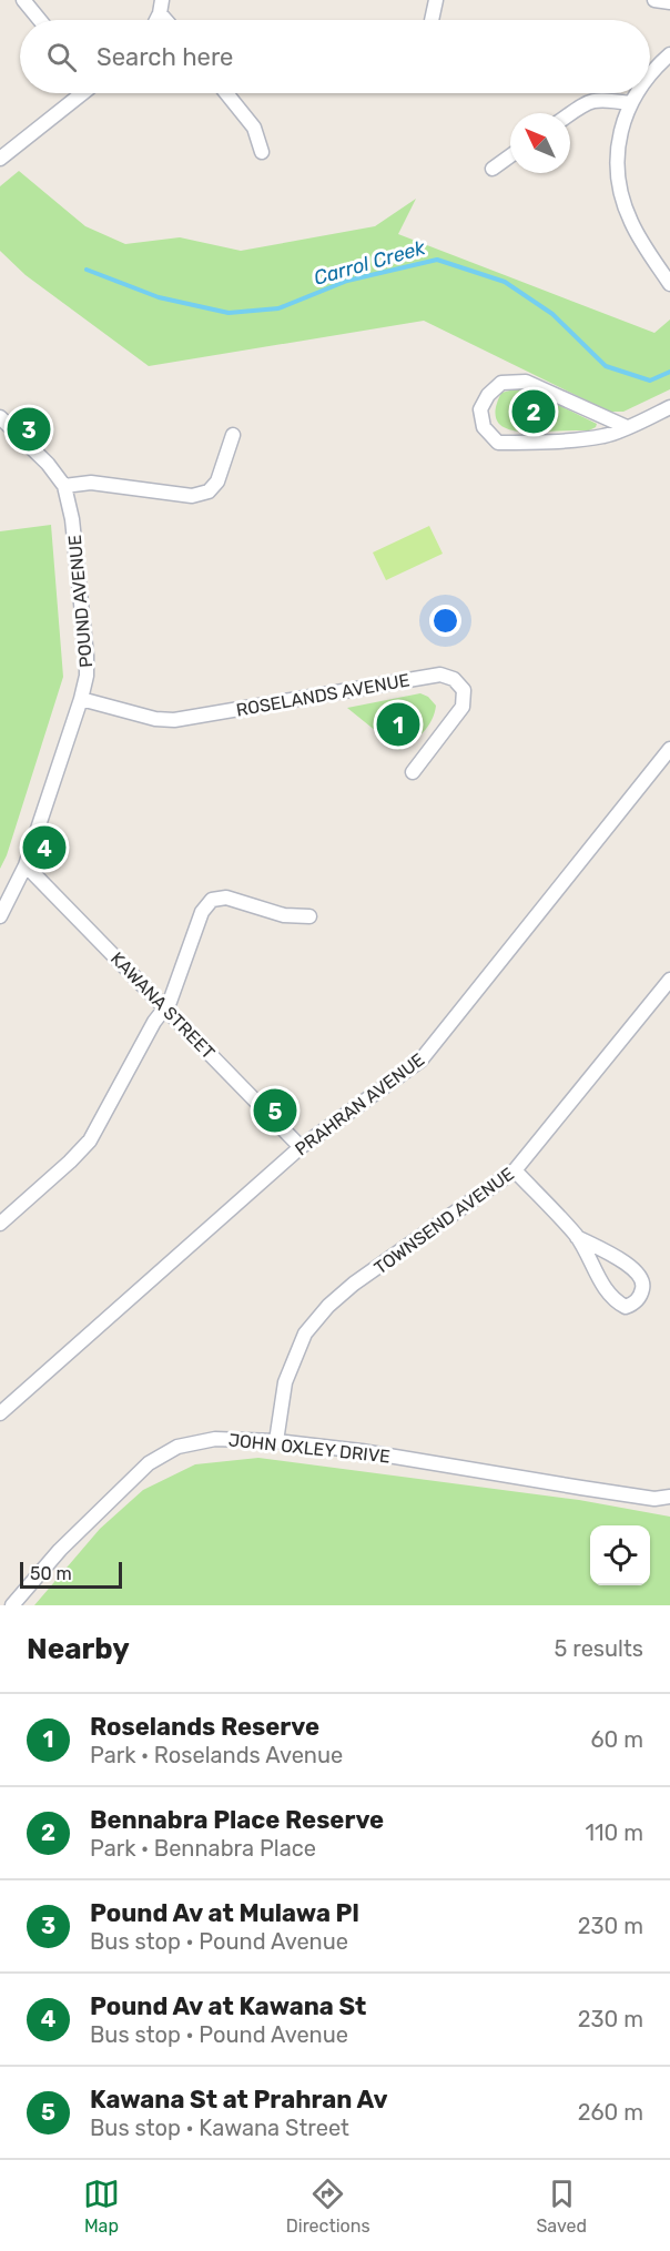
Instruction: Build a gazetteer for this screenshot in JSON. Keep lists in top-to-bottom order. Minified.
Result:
{"streets":{"street":["POUND AVENUE","ROSELANDS AVENUE","KAWANA STREET","PRAHRAN AVENUE","TOWNSEND AVENUE","JOHN OXLEY DRIVE"]},"crossings":[["POUND AVENUE","ROSELANDS AVENUE"],["POUND AVENUE","KAWANA STREET"],["KAWANA STREET","PRAHRAN AVENUE"],["TOWNSEND AVENUE","JOHN OXLEY DRIVE"]],"water":["Carrol Creek"],"scale_bar":"50 m","north":"top left","page":{"search":"Search here","pins":["2","3","1","4","5"],"scale":"50 m","heading":["Nearby","5 results"],"list":[{"mark":"1","name":"Roselands Reserve","note":"Park · Roselands Avenue","value":"60 m"},{"mark":"2","name":"Bennabra Place Reserve","note":"Park · Bennabra Place","value":"110 m"},{"mark":"3","name":"Pound Av at Mulawa Pl","note":"Bus stop · Pound Avenue","value":"230 m"},{"mark":"4","name":"Pound Av at Kawana St","note":"Bus stop · Pound Avenue","value":"230 m"},{"mark":"5","name":"Kawana St at Prahran Av","note":"Bus stop · Kawana Street","value":"260 m"}],"nav":["Map","Directions","Saved"]}}
